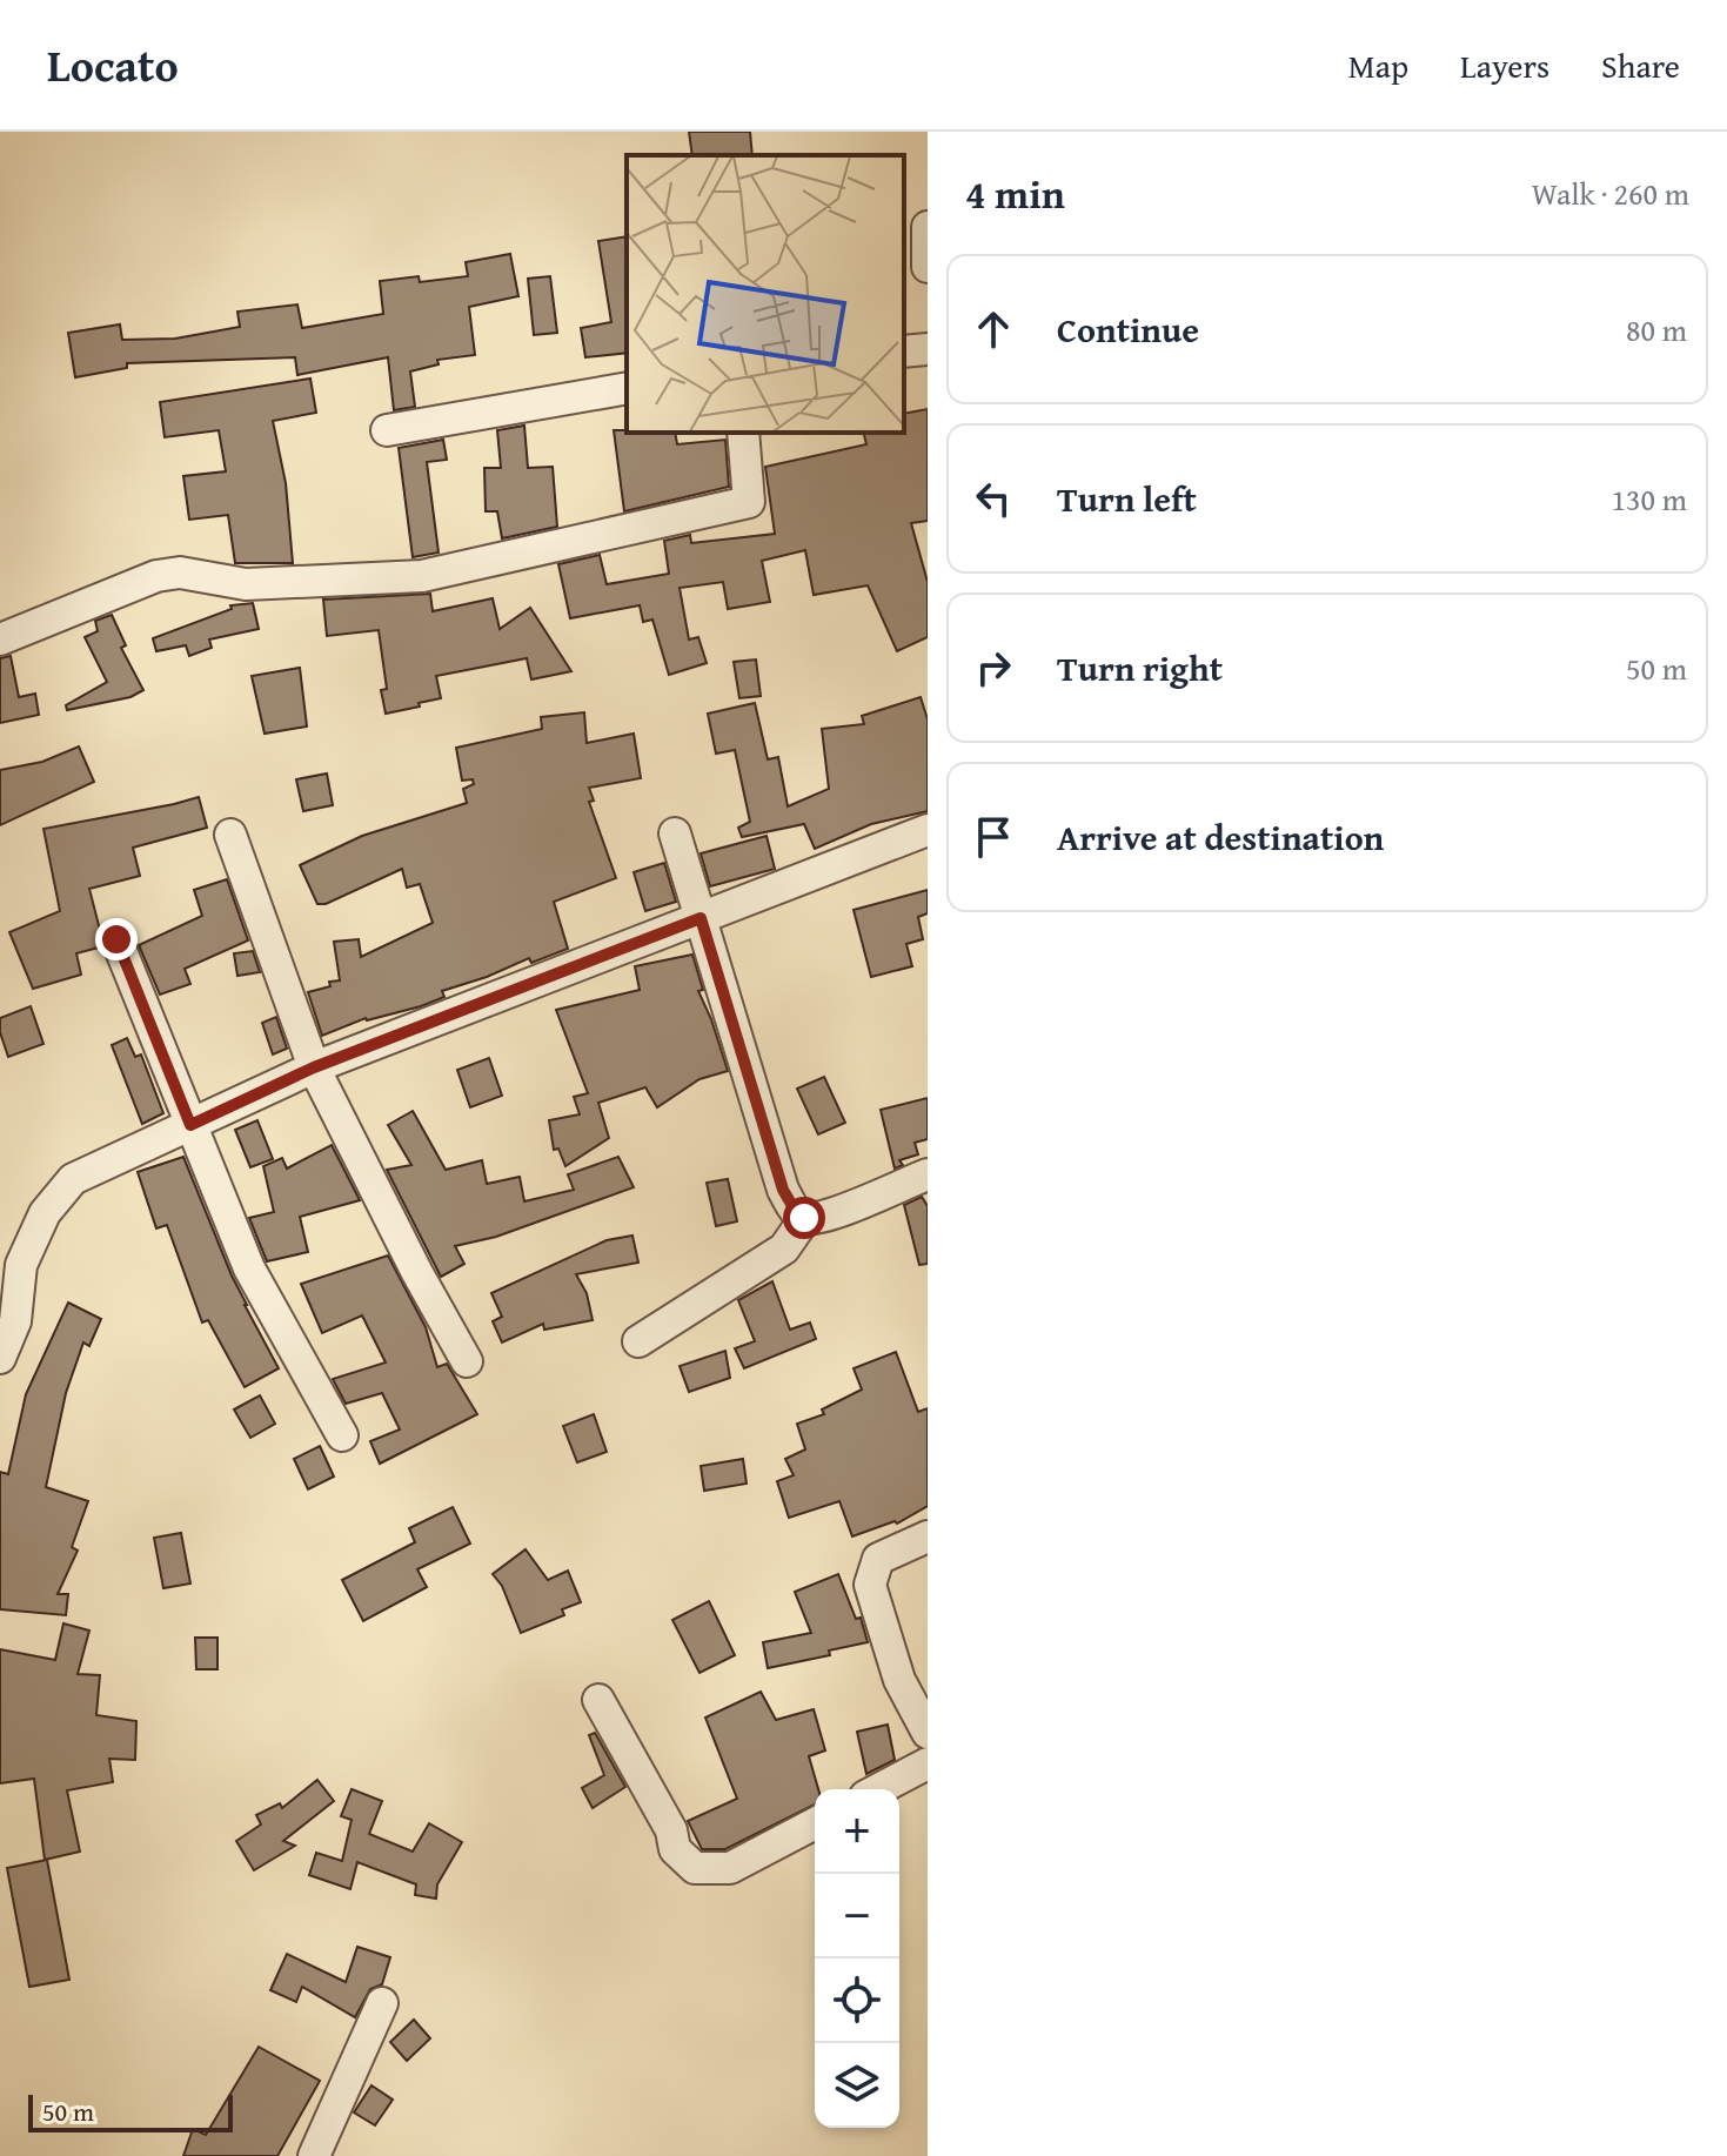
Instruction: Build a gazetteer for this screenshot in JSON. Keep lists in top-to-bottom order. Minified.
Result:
{"scale_bar":"50 m","page":{"header":"Locato","nav":["Map","Layers","Share"],"heading":["4 min","Walk · 260 m"],"list":[["Continue","80 m"],["Turn left","130 m"],["Turn right","50 m"],"Arrive at destination"],"map_buttons":["+","−"],"scale":"50 m"}}
